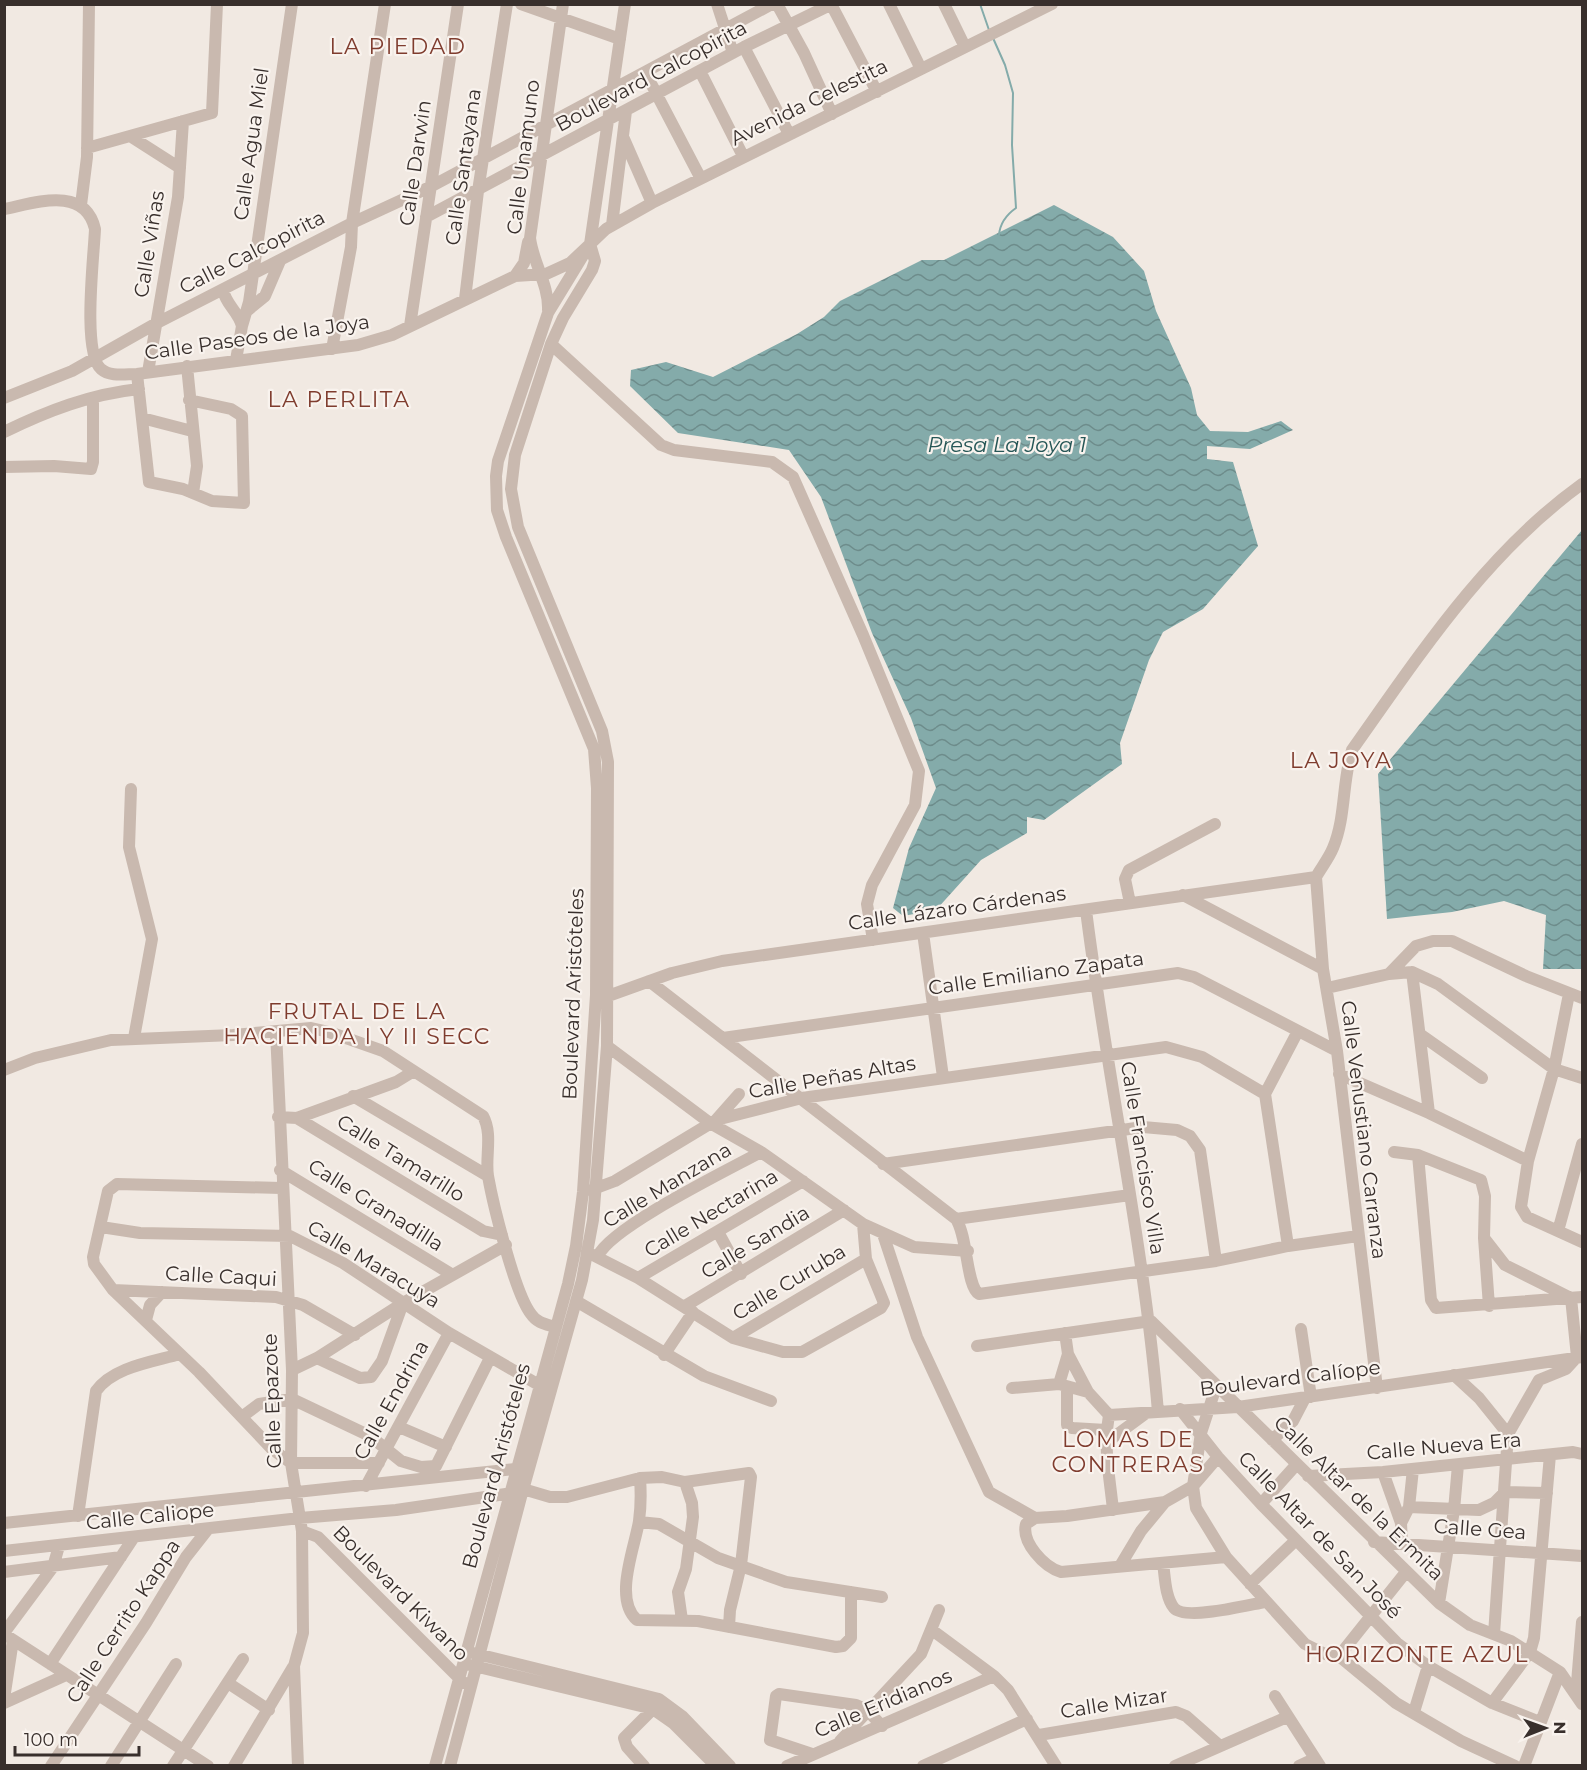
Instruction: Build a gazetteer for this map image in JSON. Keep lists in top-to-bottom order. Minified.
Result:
{"streets":{"street":["Boulevard Calcopirita","Avenida Celestita","Calle Agua Miel","Calle Unamuno","Calle Darwin","Calle Santayana","Calle Viñas","Calle Calcopirita","Calle Paseos de la Joya","Calle Lázaro Cárdenas","Calle Emiliano Zapata","Boulevard Aristóteles","Calle Peñas Altas","Calle Venustiano Carranza","Calle Tamarillo","Calle Francisco Villa","Calle Manzana","Calle Granadilla","Calle Nectarina","Calle Sandia","Calle Maracuya","Calle Caqui","Calle Curuba","Boulevard Calíope","Calle Endrina","Calle Epazote","Calle Nueva Era","Calle Altar de la Ermita","Calle Caliope","Calle Gea","Calle Altar de San José","Boulevard Kiwano","Calle Cerrito Kappa","Calle Eridianos","Calle Mizar"]},"crossings":[["Boulevard Calcopirita","Calle Unamuno"],["Boulevard Calcopirita","Calle Darwin"],["Boulevard Calcopirita","Calle Santayana"],["Boulevard Calcopirita","Calle Calcopirita"],["Boulevard Calcopirita","Boulevard Aristóteles"],["Avenida Celestita","Calle Paseos de la Joya"],["Avenida Celestita","Boulevard Aristóteles"],["Calle Agua Miel","Calle Calcopirita"],["Calle Agua Miel","Calle Paseos de la Joya"],["Calle Unamuno","Calle Paseos de la Joya"],["Calle Unamuno","Boulevard Aristóteles"],["Calle Darwin","Calle Calcopirita"],["Calle Darwin","Calle Paseos de la Joya"],["Calle Santayana","Calle Paseos de la Joya"],["Calle Viñas","Calle Calcopirita"],["Calle Viñas","Calle Paseos de la Joya"],["Calle Calcopirita","Calle Paseos de la Joya"],["Calle Paseos de la Joya","Boulevard Aristóteles"],["Calle Lázaro Cárdenas","Boulevard Aristóteles"],["Calle Lázaro Cárdenas","Calle Venustiano Carranza"],["Calle Lázaro Cárdenas","Calle Francisco Villa"],["Calle Emiliano Zapata","Calle Venustiano Carranza"],["Calle Emiliano Zapata","Calle Francisco Villa"],["Boulevard Aristóteles","Calle Peñas Altas"],["Boulevard Aristóteles","Calle Manzana"],["Boulevard Aristóteles","Calle Maracuya"],["Boulevard Aristóteles","Boulevard Kiwano"],["Calle Peñas Altas","Calle Francisco Villa"],["Calle Venustiano Carranza","Boulevard Calíope"],["Calle Tamarillo","Calle Epazote"],["Calle Francisco Villa","Boulevard Calíope"],["Calle Francisco Villa","Calle Altar de la Ermita"],["Calle Francisco Villa","Calle Altar de San José"],["Calle Granadilla","Calle Epazote"],["Calle Maracuya","Calle Endrina"],["Calle Maracuya","Calle Epazote"],["Calle Caqui","Calle Epazote"],["Boulevard Calíope","Calle Altar de la Ermita"],["Boulevard Calíope","Calle Altar de San José"],["Calle Epazote","Calle Caliope"],["Calle Epazote","Boulevard Kiwano"],["Calle Nueva Era","Calle Altar de la Ermita"],["Calle Altar de la Ermita","Calle Gea"],["Calle Caliope","Boulevard Kiwano"],["Calle Caliope","Calle Cerrito Kappa"]],"districts":["LA PIEDAD","LA PERLITA","LA JOYA","FRUTAL DE LA HACIENDA I Y II SECC","LOMAS DE CONTRERAS","HORIZONTE AZUL"],"water":["Presa La Joya 1"],"scale_bar":"100 m","north":"right"}
